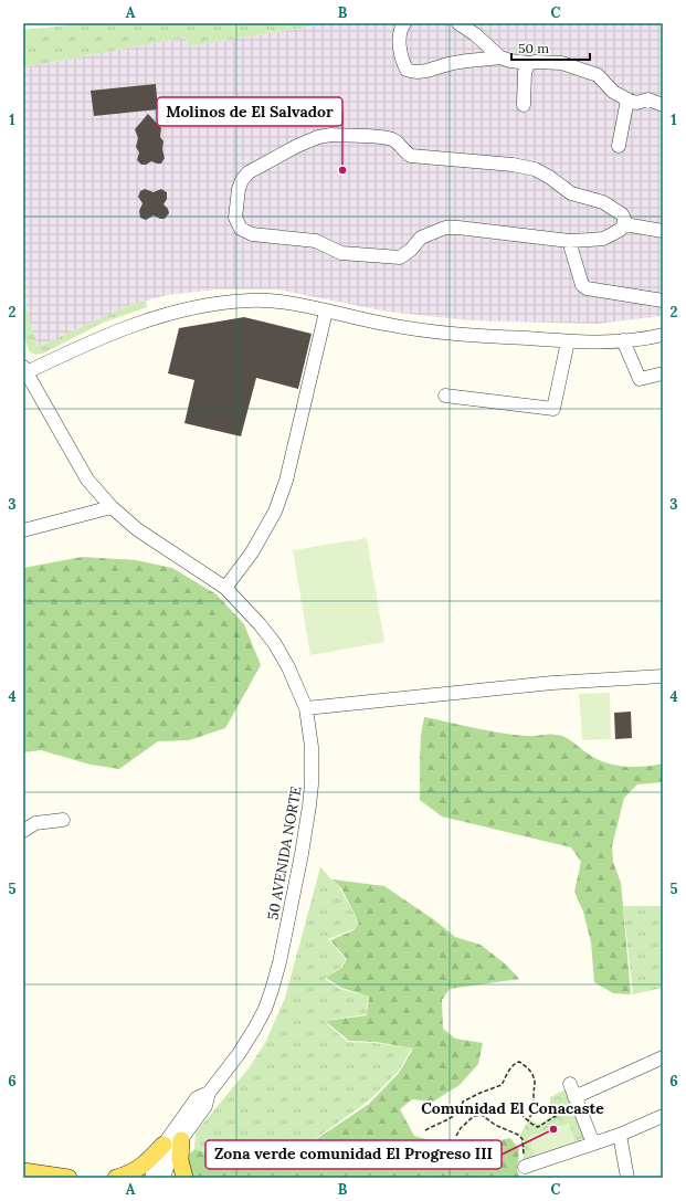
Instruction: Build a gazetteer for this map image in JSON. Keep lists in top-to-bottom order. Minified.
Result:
{"streets":{"street":["50 AVENIDA NORTE"]},"districts":["Comunidad El Conacaste"],"places":["Molinos de El Salvador","Zona verde comunidad El Progreso III"],"scale_bar":"50 m","grid":{"columns":["A","B","C"],"rows":["1","2","3","4","5","6"]}}
